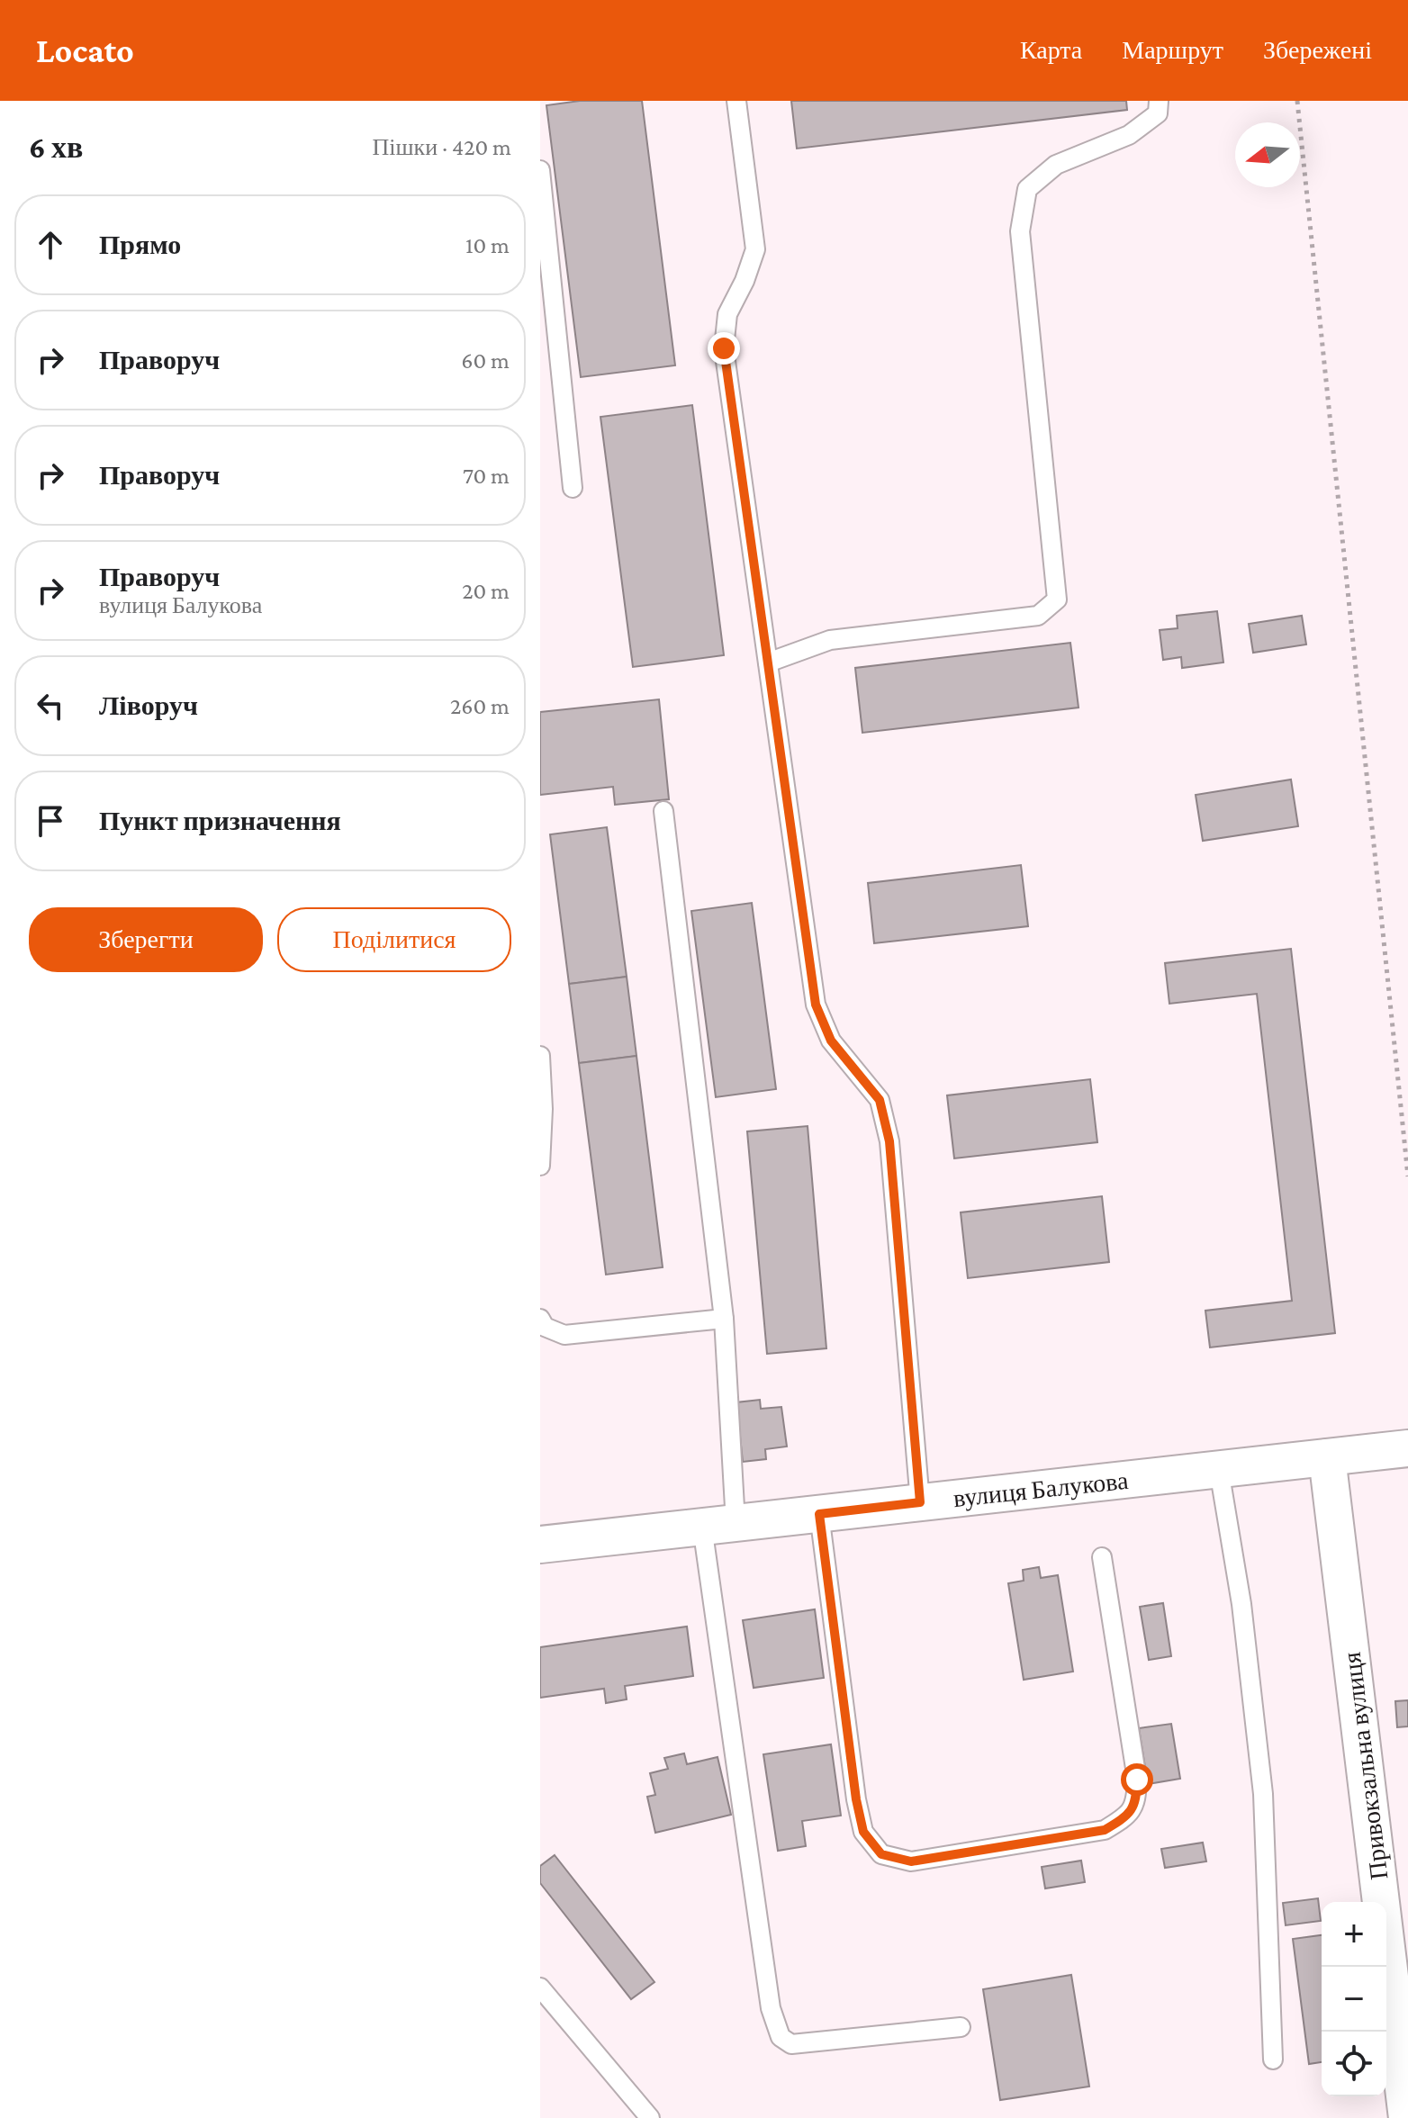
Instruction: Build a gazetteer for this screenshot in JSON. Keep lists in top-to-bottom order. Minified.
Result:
{"streets":{"street":["вулиця Балукова","Привокзальна вулиця"]},"crossings":[["вулиця Балукова","Привокзальна вулиця"]],"north":"left","page":{"header":"Locato","nav":["Карта","Маршрут","Збережені"],"heading":["6 хв","Пішки · 420 m"],"list":[["Прямо","10 m"],["Праворуч","60 m"],["Праворуч","70 m"],["Праворуч","вулиця Балукова","20 m"],["Ліворуч","260 m"],"Пункт призначення"],"buttons":["Зберегти","Поділитися"],"map_buttons":["+","−"]}}
